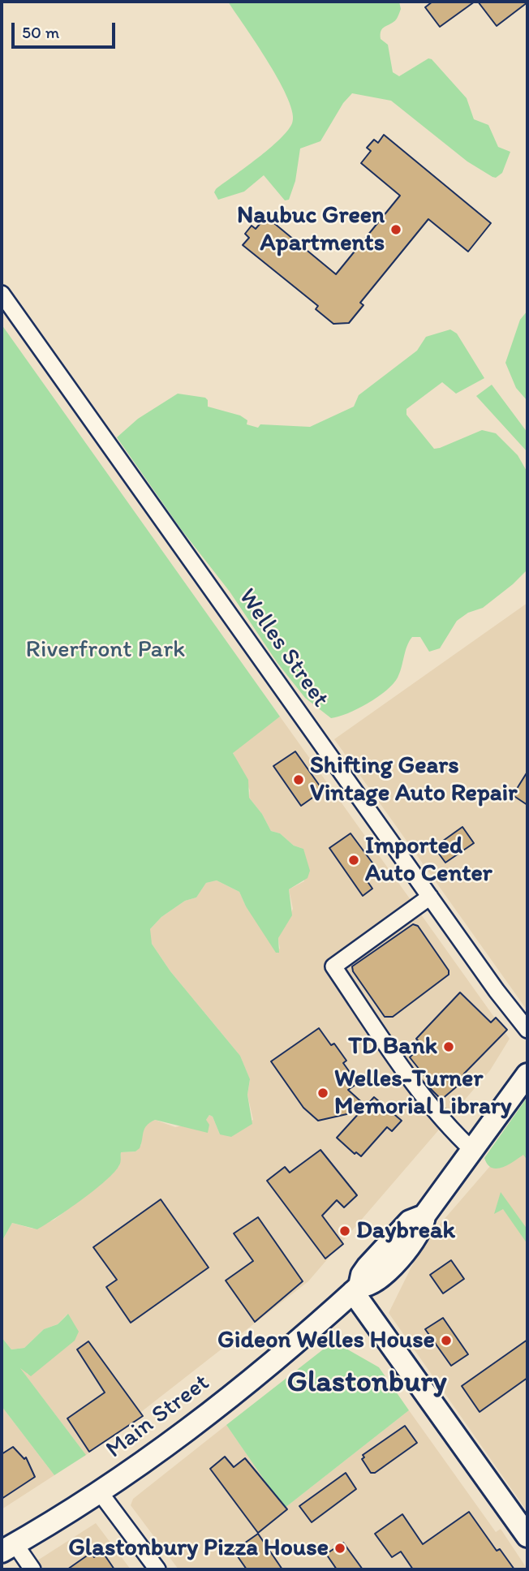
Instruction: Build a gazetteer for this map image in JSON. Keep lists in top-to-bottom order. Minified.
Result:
{"streets":{"main road":["Main Street"],"street":["Welles Street"]},"districts":["Glastonbury"],"parks":["Riverfront Park"],"places":["Naubuc Green Apartments","Shifting Gears Vintage Auto Repair","Imported Auto Center","TD Bank","Welles-Turner Memorial Library","Daybreak","Gideon Welles House","Glastonbury Pizza House"],"scale_bar":"50 m"}
